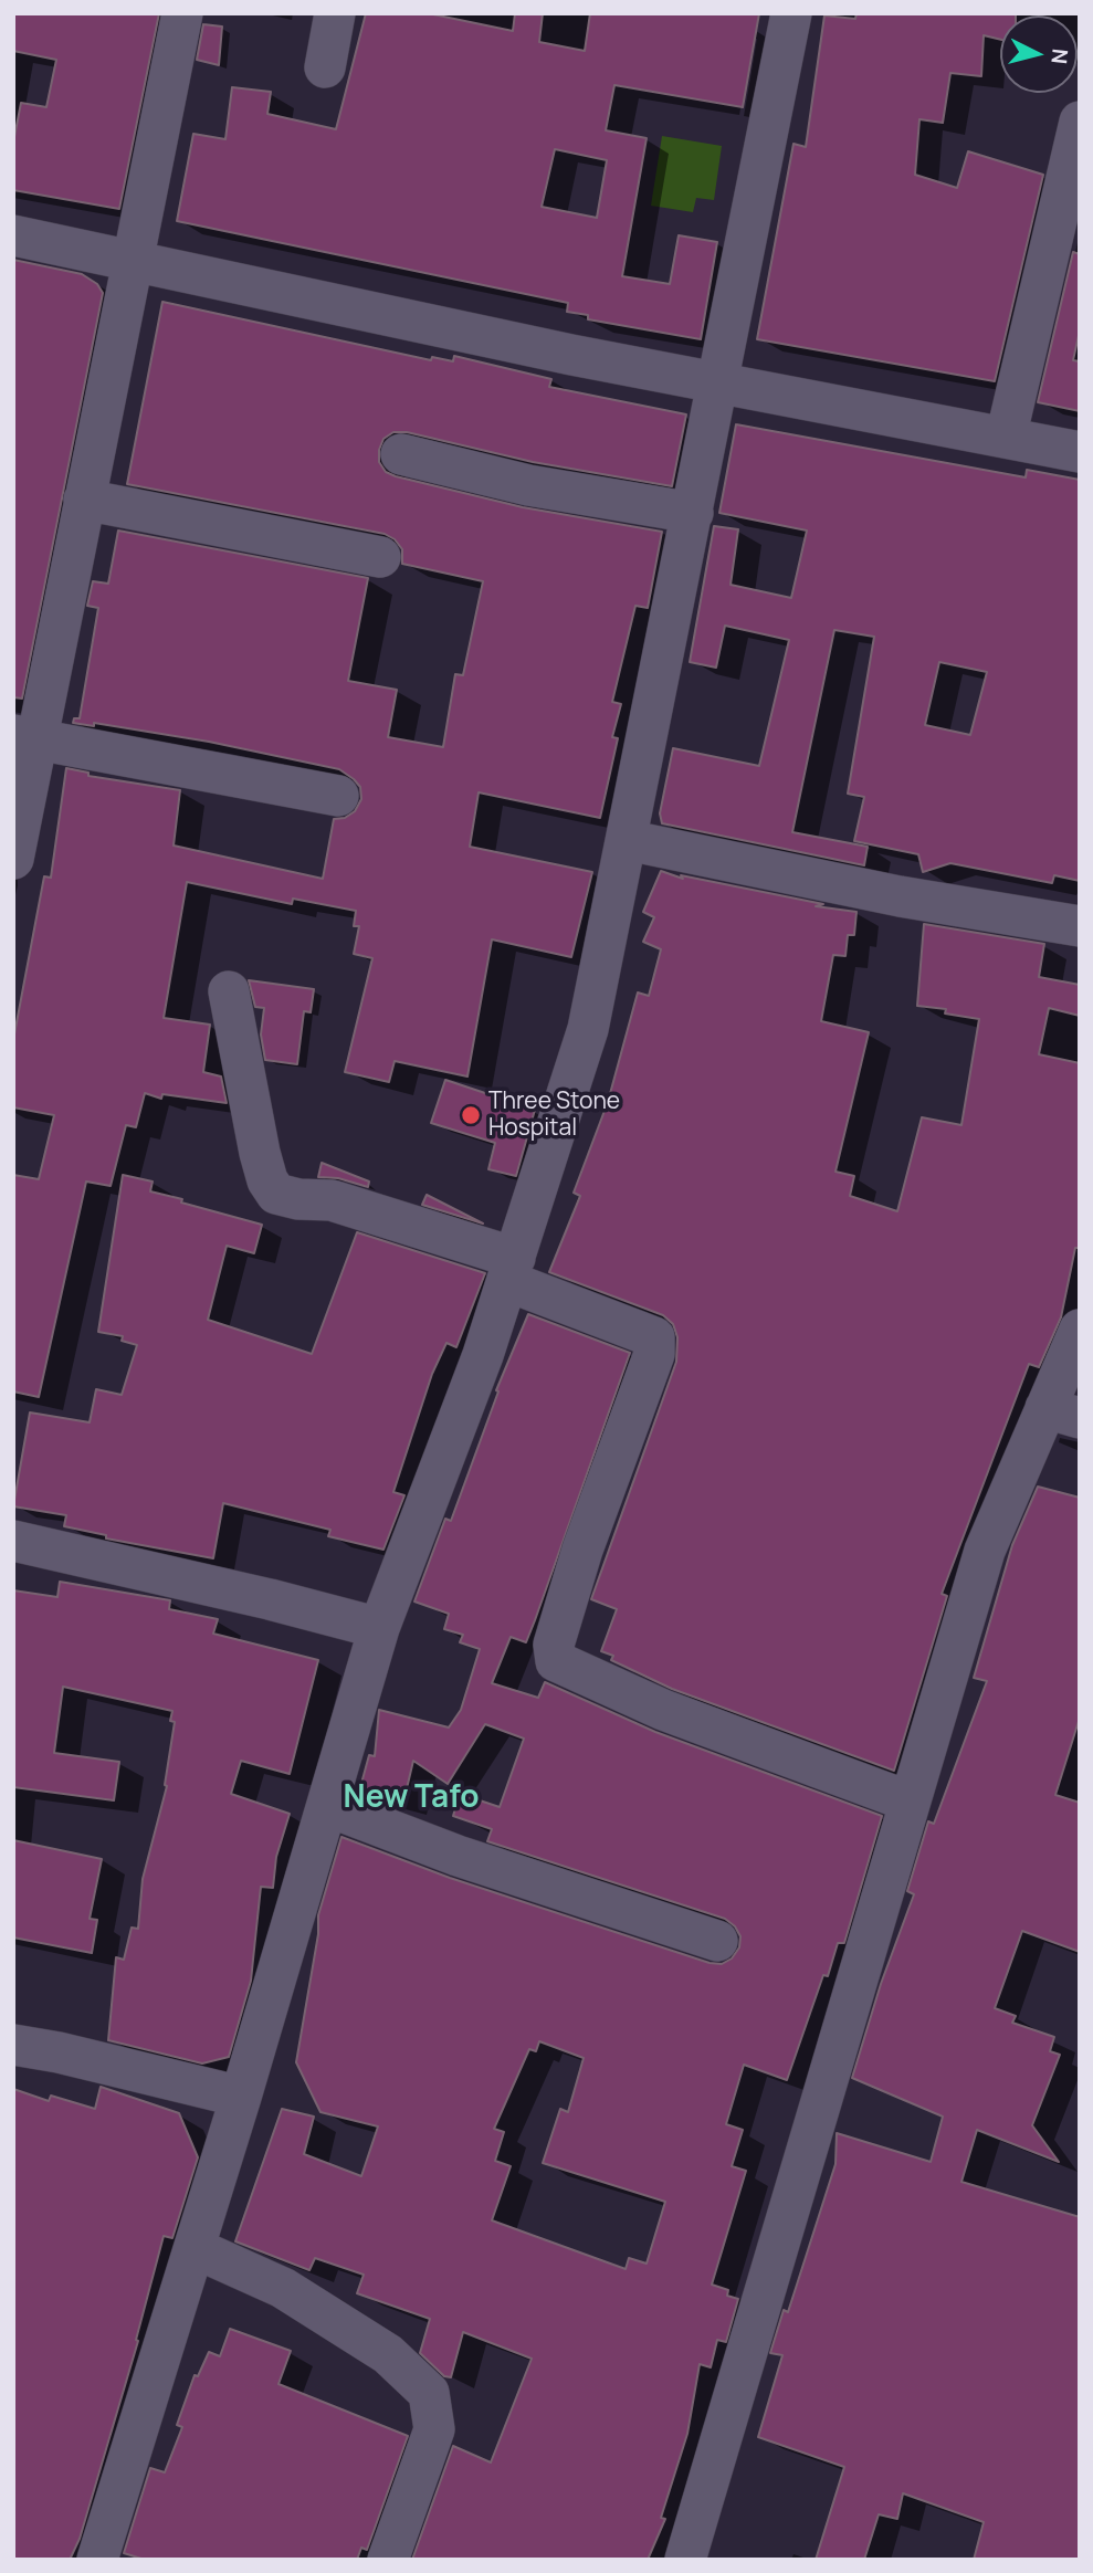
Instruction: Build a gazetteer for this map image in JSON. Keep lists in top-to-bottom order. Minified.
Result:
{"districts":["New Tafo"],"places":["Three Stone Hospital"],"north":"right"}
